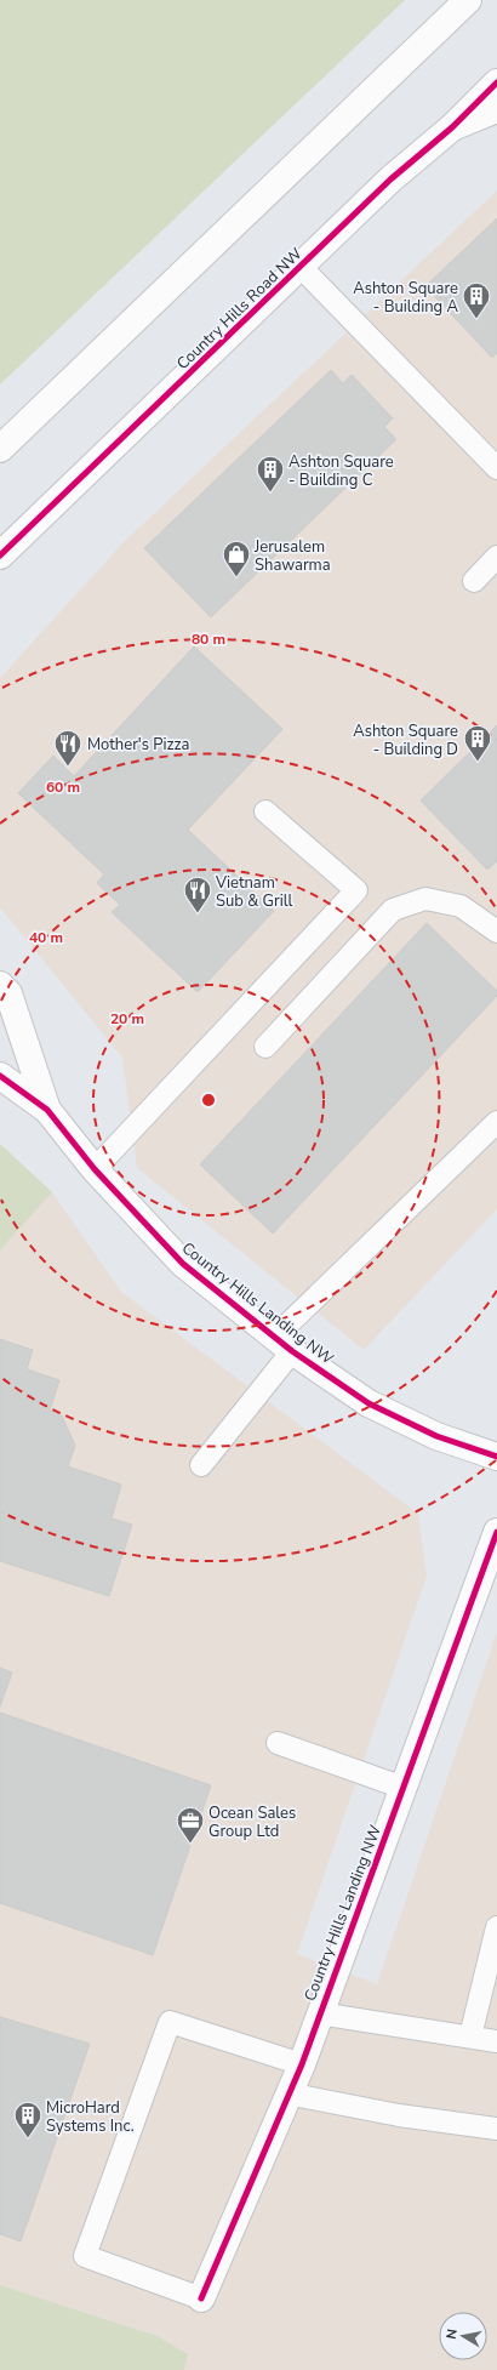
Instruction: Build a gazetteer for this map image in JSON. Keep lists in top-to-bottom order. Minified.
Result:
{"streets":{"street":["Country Hills Road NW","Country Hills Landing NW"]},"places":{"building":["Ashton Square - Building A","Ashton Square - Building C","Ashton Square - Building D","MicroHard Systems Inc."],"shop":["Jerusalem Shawarma"],"restaurant":["Mother's Pizza","Vietnam Sub & Grill"],"office":["Ocean Sales Group Ltd"]},"north":"left","rings":["80 m","60 m","40 m","20 m"]}
